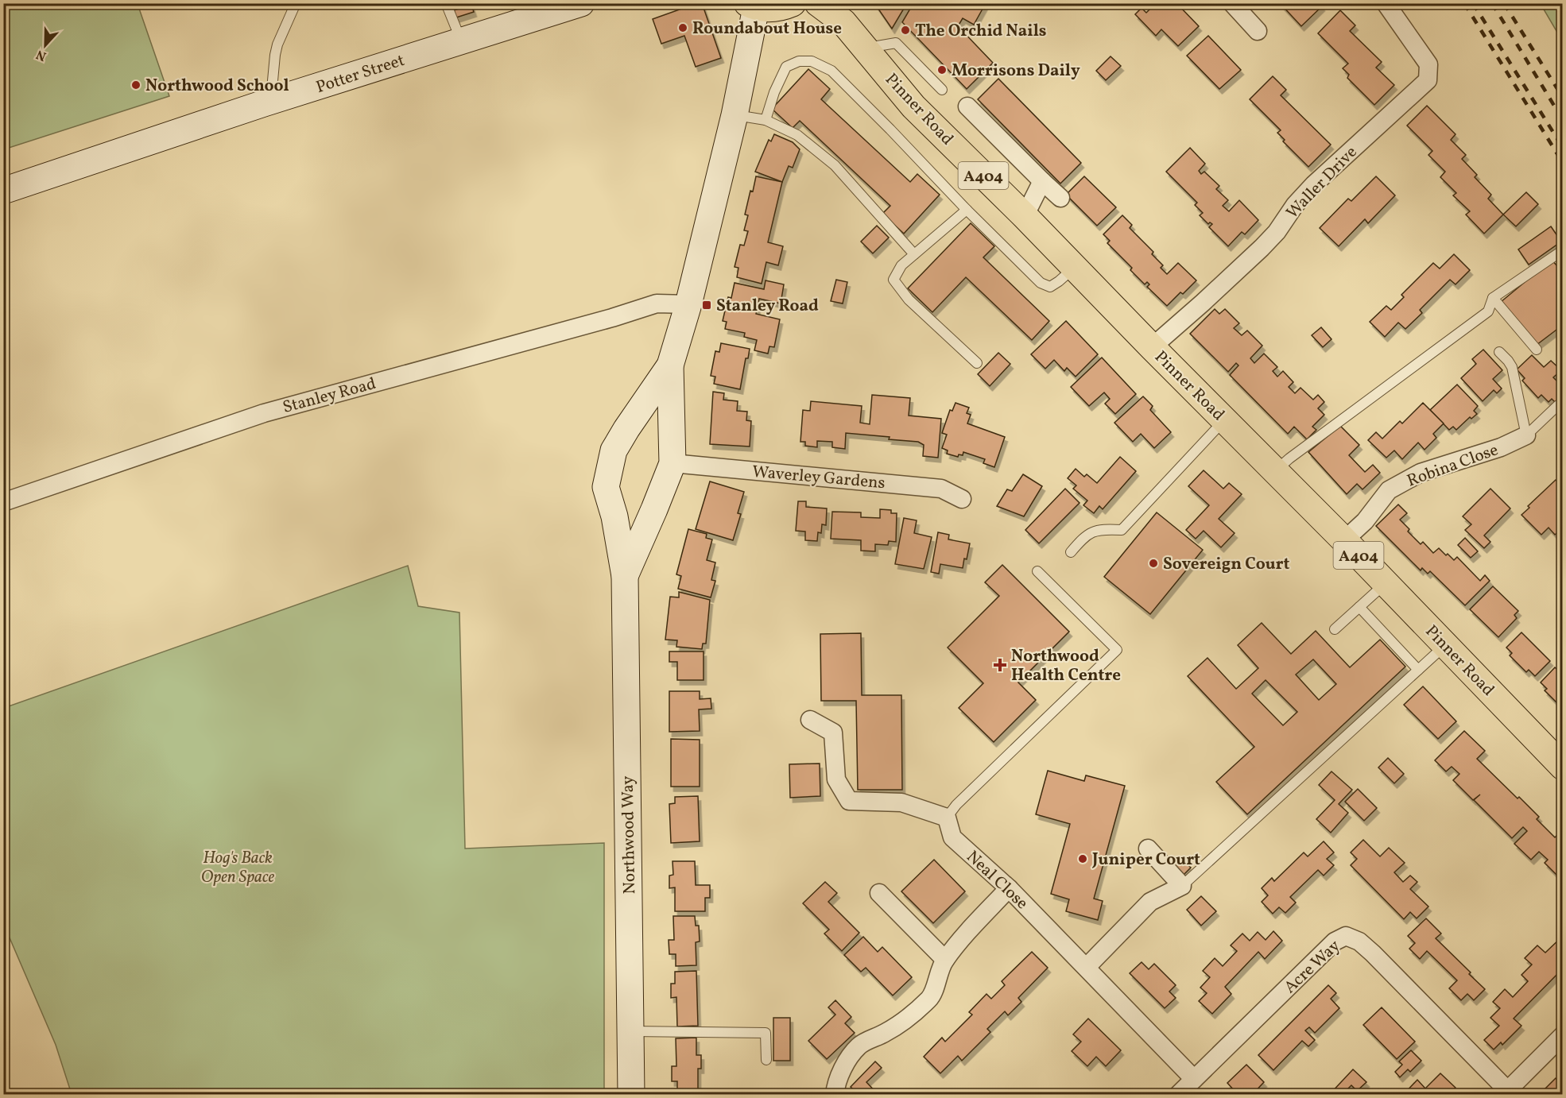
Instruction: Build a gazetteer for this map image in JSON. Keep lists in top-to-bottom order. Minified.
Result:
{"streets":{"main road":["Pinner Road","A404"],"street":["Potter Street","Waller Drive","Stanley Road","Robina Close","Waverley Gardens","Northwood Way","Neal Close","Acre Way"]},"crossings":[["Pinner Road","Waller Drive"],["Pinner Road","Robina Close"],["Neal Close","Acre Way"]],"parks":["Hog's Back Open Space"],"places":{"other":["Roundabout House","The Orchid Nails","Morrisons Daily","Northwood School","Sovereign Court","Juniper Court"],"transit":["Stanley Road"],"health":["Northwood Health Centre"]},"north":"bottom"}
